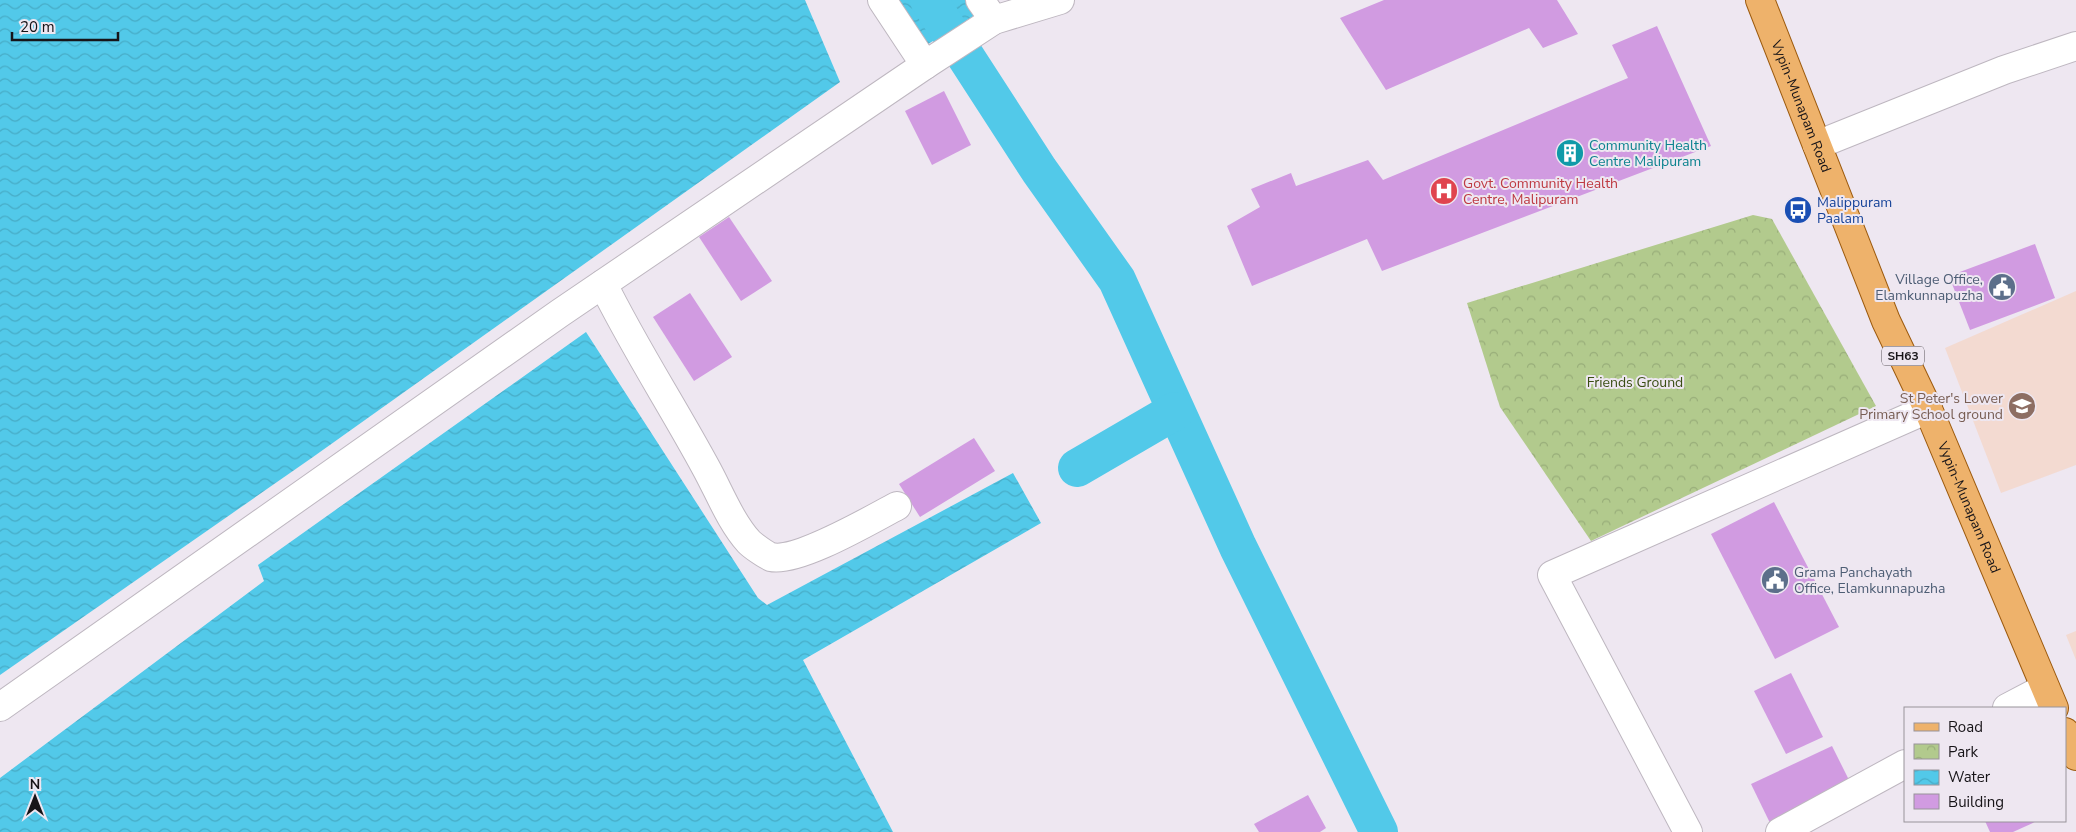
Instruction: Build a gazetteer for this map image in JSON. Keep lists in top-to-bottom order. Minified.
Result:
{"streets":{"main road":["Vypin-Munapam Road","SH63"]},"parks":["Friends Ground"],"places":{"building":["Community Health Centre Malipuram"],"hospital":["Govt. Community Health Centre, Malipuram"],"bus stop":["Malippuram Paalam"],"public building":["Village Office, Elamkunnapuzha","Grama Panchayath Office, Elamkunnapuzha"],"school or university":["St Peter's Lower Primary School ground"]},"legend":["Road","Park","Water","Building"],"scale_bar":"20 m","north":"top"}
